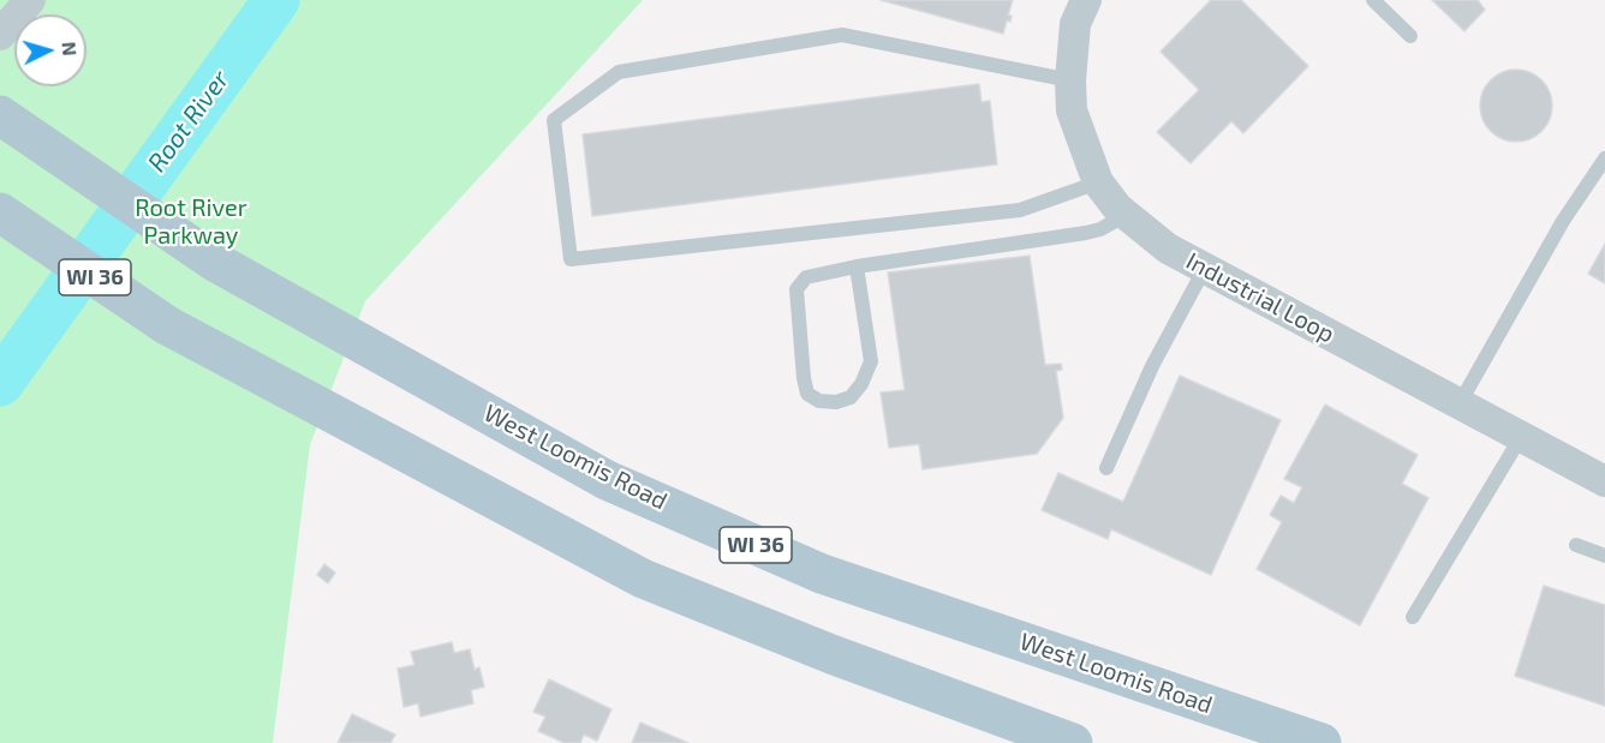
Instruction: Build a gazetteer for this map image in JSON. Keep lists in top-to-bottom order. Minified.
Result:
{"streets":{"main road":["WI 36","West Loomis Road"],"street":["Industrial Loop"]},"water":["Root River"],"parks":["Root River Parkway"],"north":"right"}
